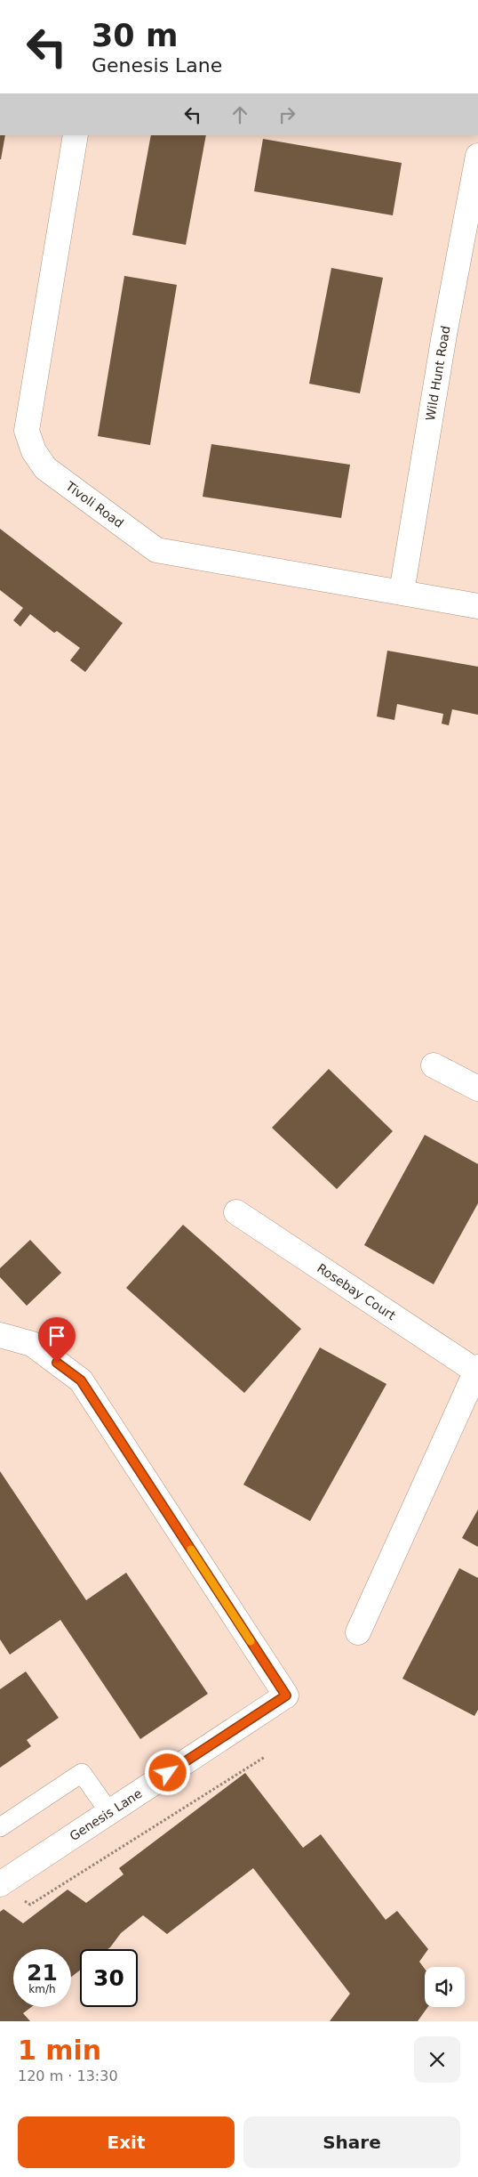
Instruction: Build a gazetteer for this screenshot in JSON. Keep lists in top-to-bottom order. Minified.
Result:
{"streets":{"street":["Wild Hunt Road","Tivoli Road","Rosebay Court","Genesis Lane"]},"crossings":[["Wild Hunt Road","Tivoli Road"]],"page":{"turn":["30 m","Genesis Lane"],"speed":"21 km/h","limit":"30","heading":["1 min","120 m · 13:30"],"buttons":["Exit","Share"]}}
